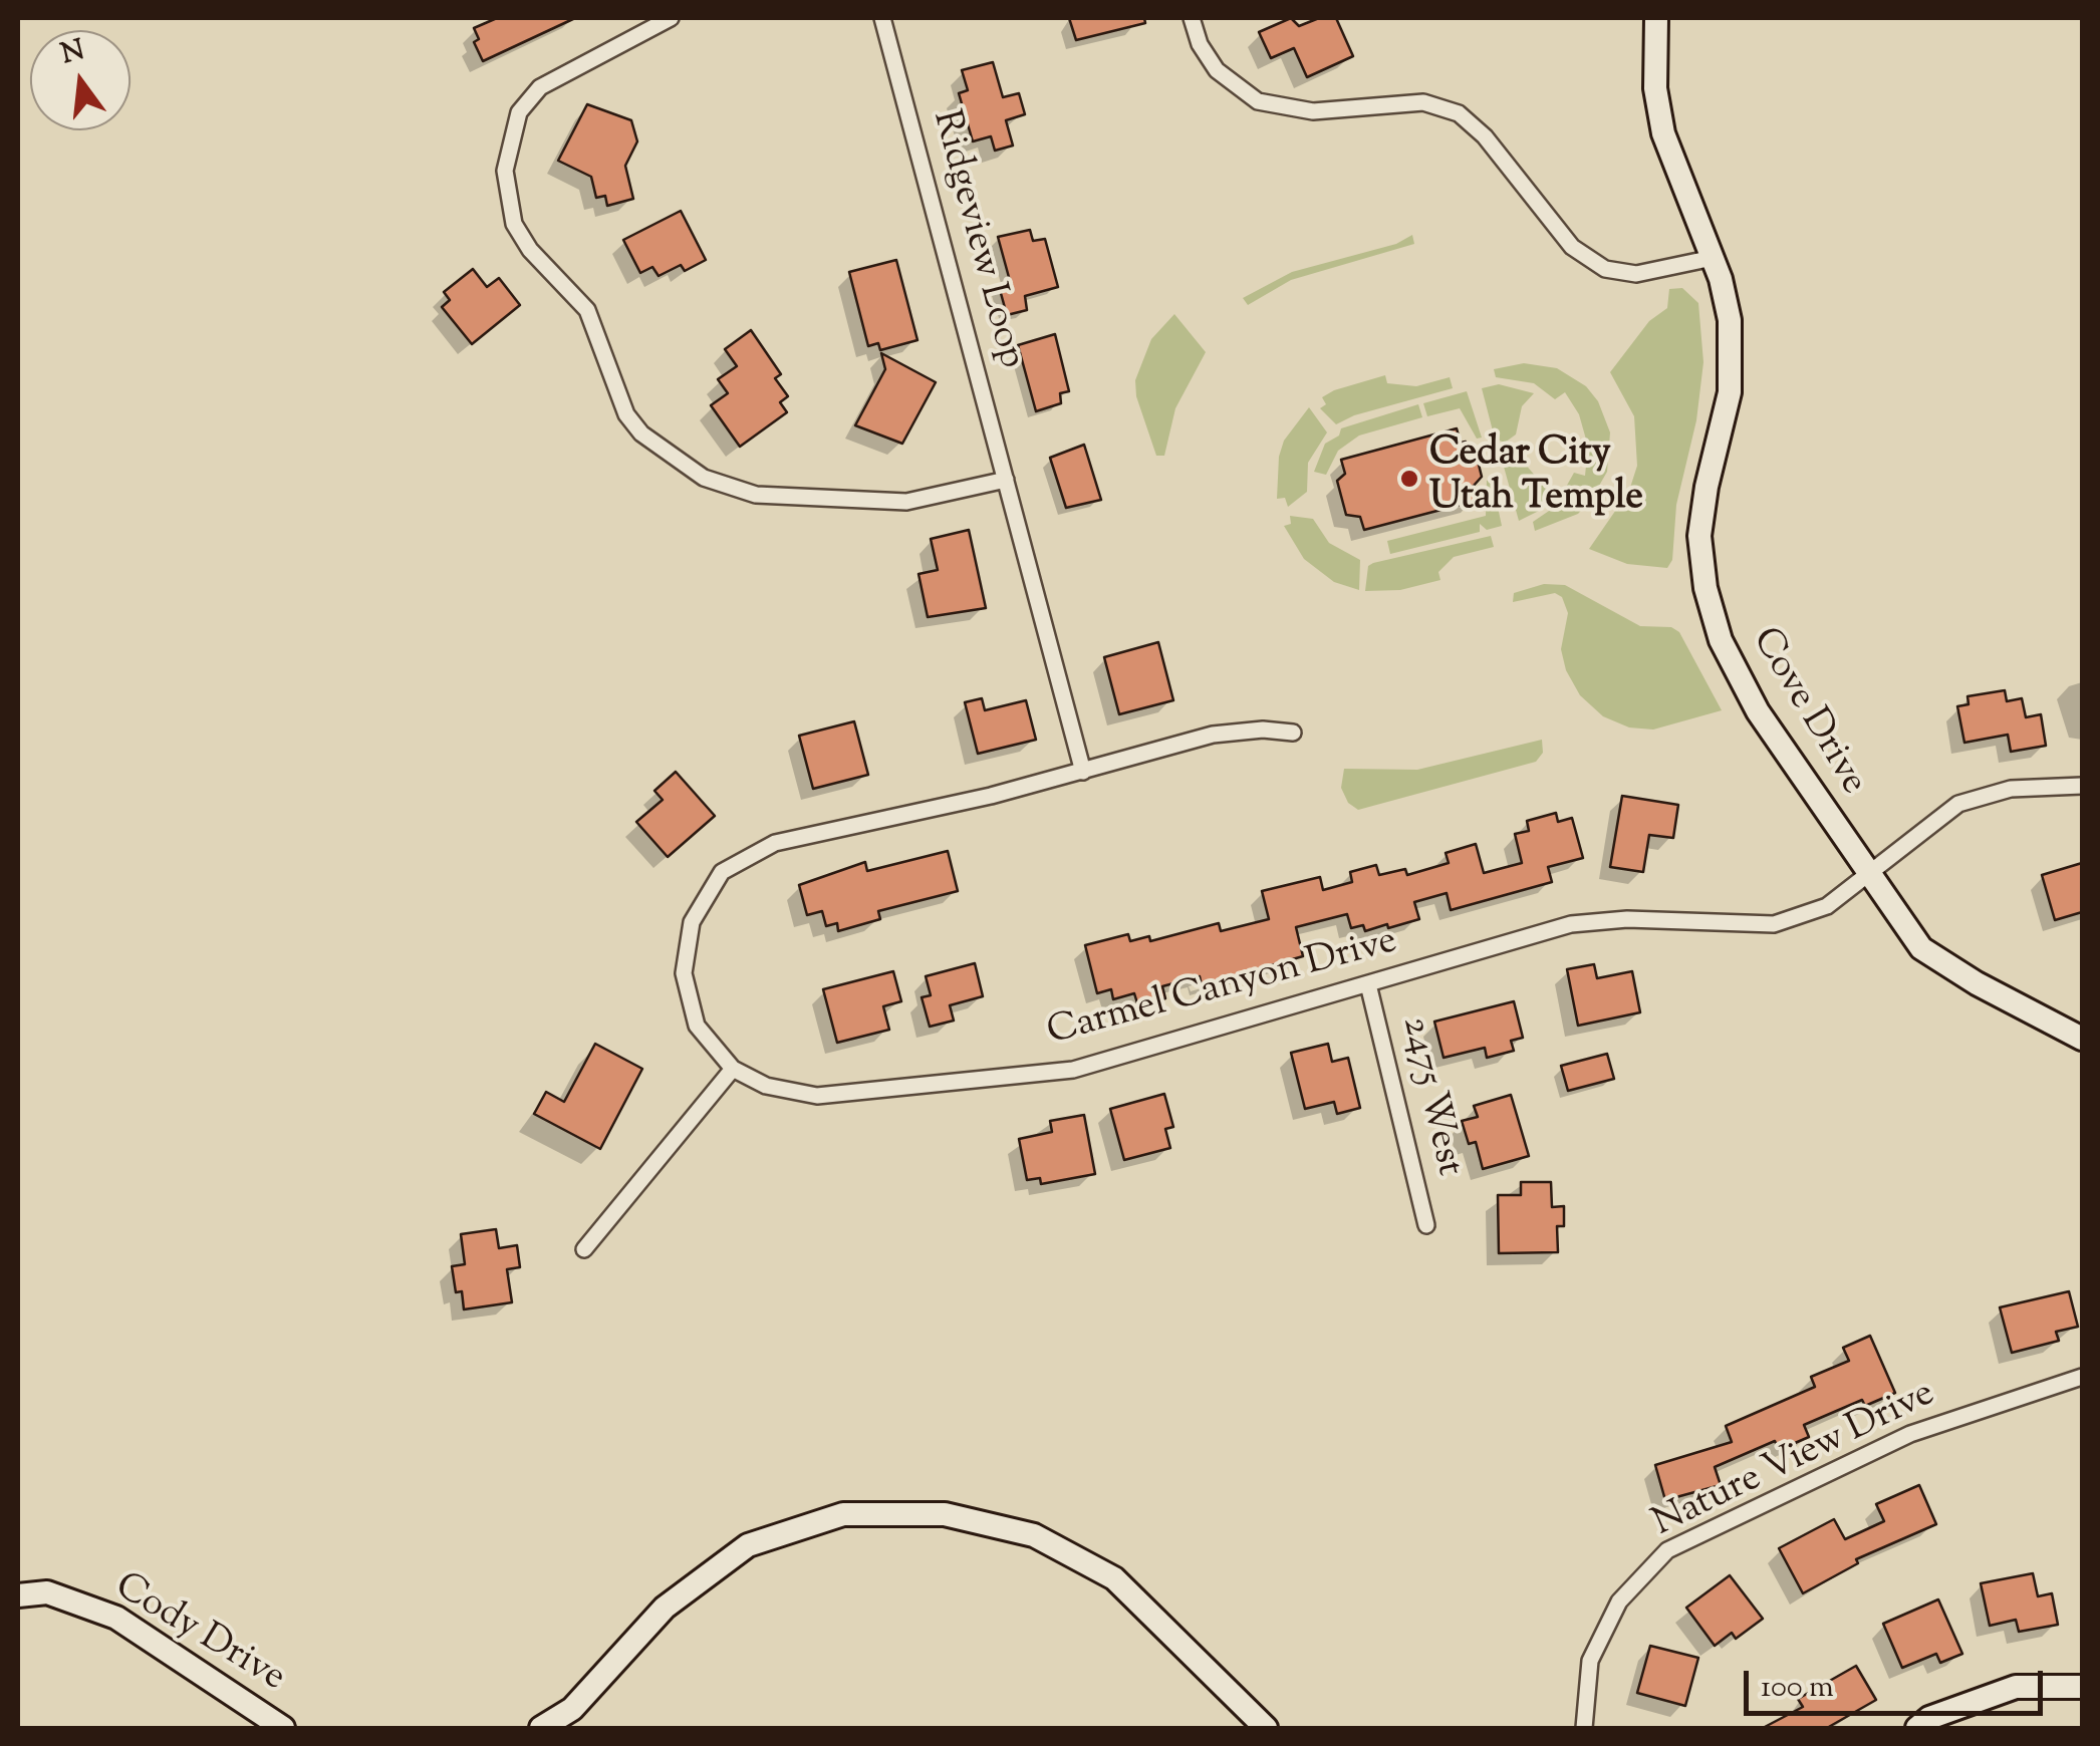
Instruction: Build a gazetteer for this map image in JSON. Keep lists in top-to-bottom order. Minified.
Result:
{"streets":{"street":["Ridgeview Loop","Cove Drive","Carmel Canyon Drive","2475 West","Nature View Drive","Cody Drive"]},"crossings":[["Ridgeview Loop","Carmel Canyon Drive"],["Cove Drive","Carmel Canyon Drive"],["Carmel Canyon Drive","2475 West"]],"places":["Cedar City Utah Temple"],"scale_bar":"100 m","north":"top"}
